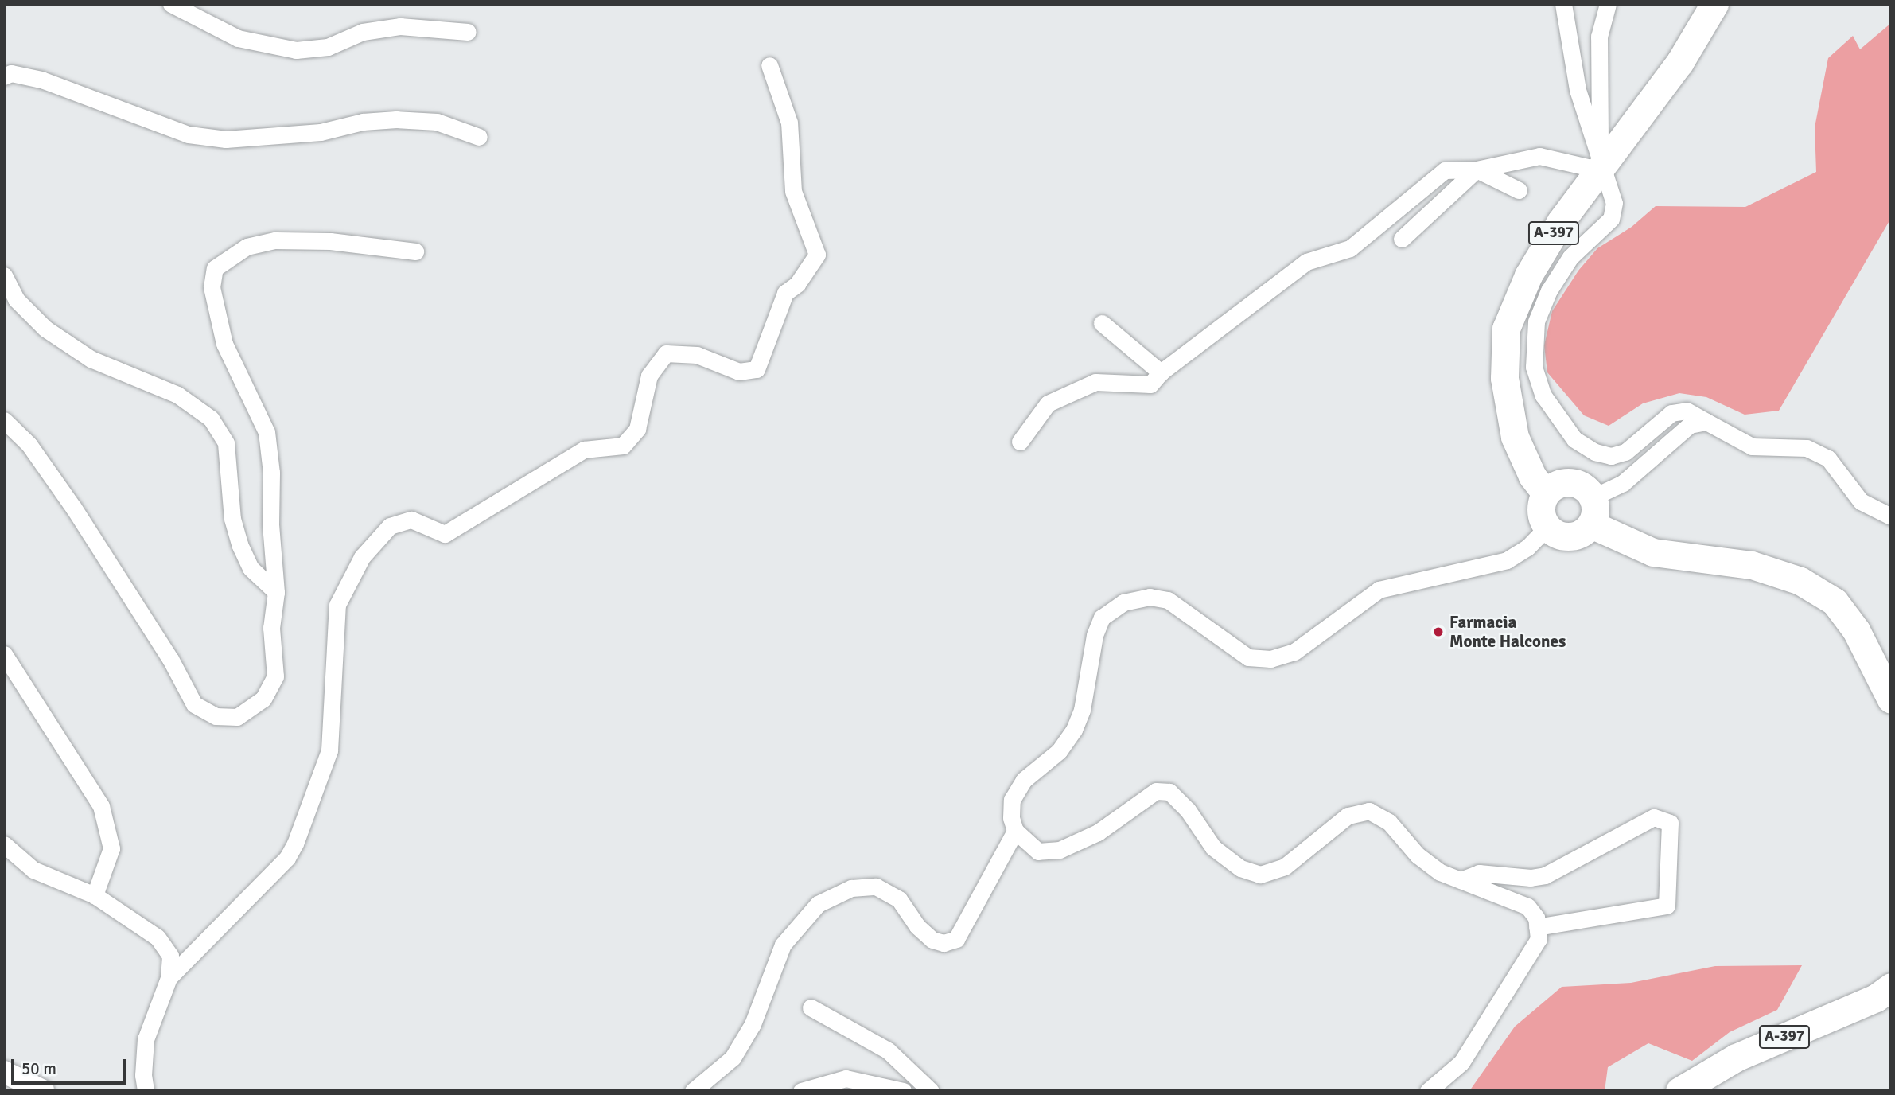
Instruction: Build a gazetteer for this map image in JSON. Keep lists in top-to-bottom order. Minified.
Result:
{"streets":{"main road":["A-397"]},"places":["Farmacia Monte Halcones"],"scale_bar":"50 m"}
